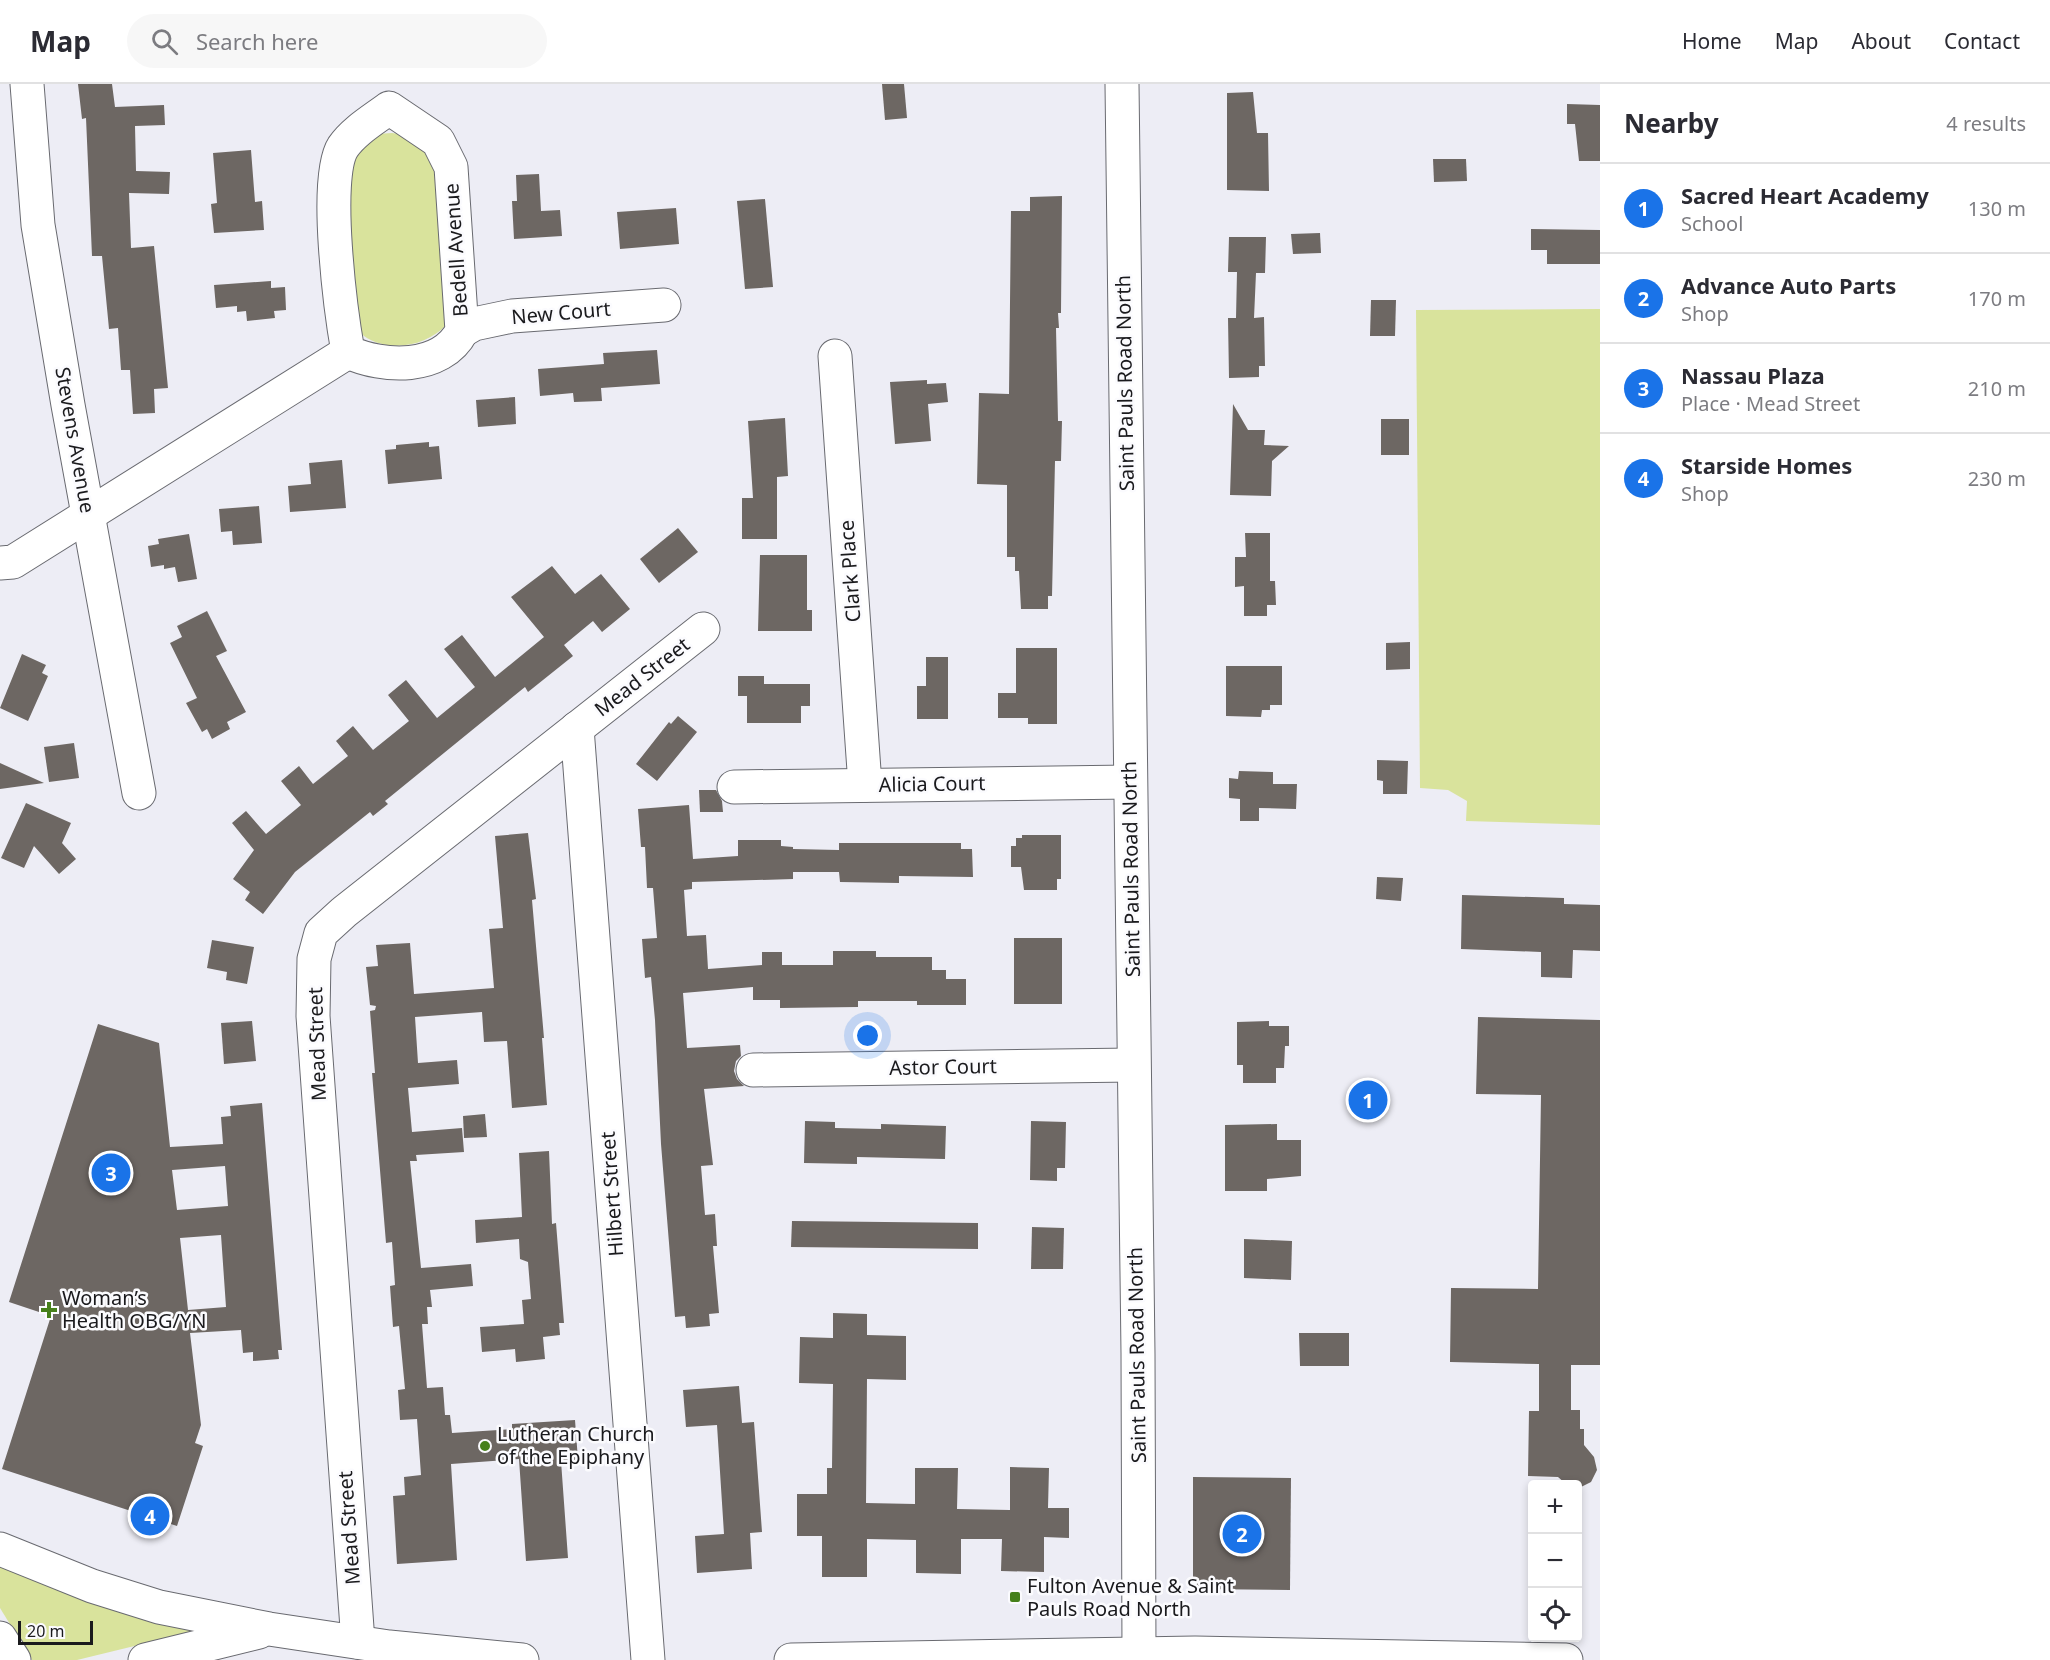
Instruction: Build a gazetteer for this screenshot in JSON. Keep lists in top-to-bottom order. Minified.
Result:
{"streets":{"street":["Bedell Avenue","New Court","Saint Pauls Road North","Stevens Avenue","Clark Place","Mead Street","Alicia Court","Astor Court","Hilbert Street"]},"crossings":[["Bedell Avenue","New Court"],["Saint Pauls Road North","Alicia Court"],["Saint Pauls Road North","Astor Court"],["Clark Place","Alicia Court"],["Mead Street","Hilbert Street"]],"places":{"health":["Woman’s Health OBG/YN"],"other":["Lutheran Church of the Epiphany"],"transit":["Fulton Avenue & Saint Pauls Road North"]},"scale_bar":"20 m","page":{"header":"Map","search":"Search here","nav":["Home","Map","About","Contact"],"heading":["Nearby","4 results"],"list":[{"mark":"1","name":"Sacred Heart Academy","note":"School","value":"130 m"},{"mark":"2","name":"Advance Auto Parts","note":"Shop","value":"170 m"},{"mark":"3","name":"Nassau Plaza","note":"Place · Mead Street","value":"210 m"},{"mark":"4","name":"Starside Homes","note":"Shop","value":"230 m"}],"pins":["1","3","4","2"],"map_buttons":["+","−"],"scale":"20 m"}}
